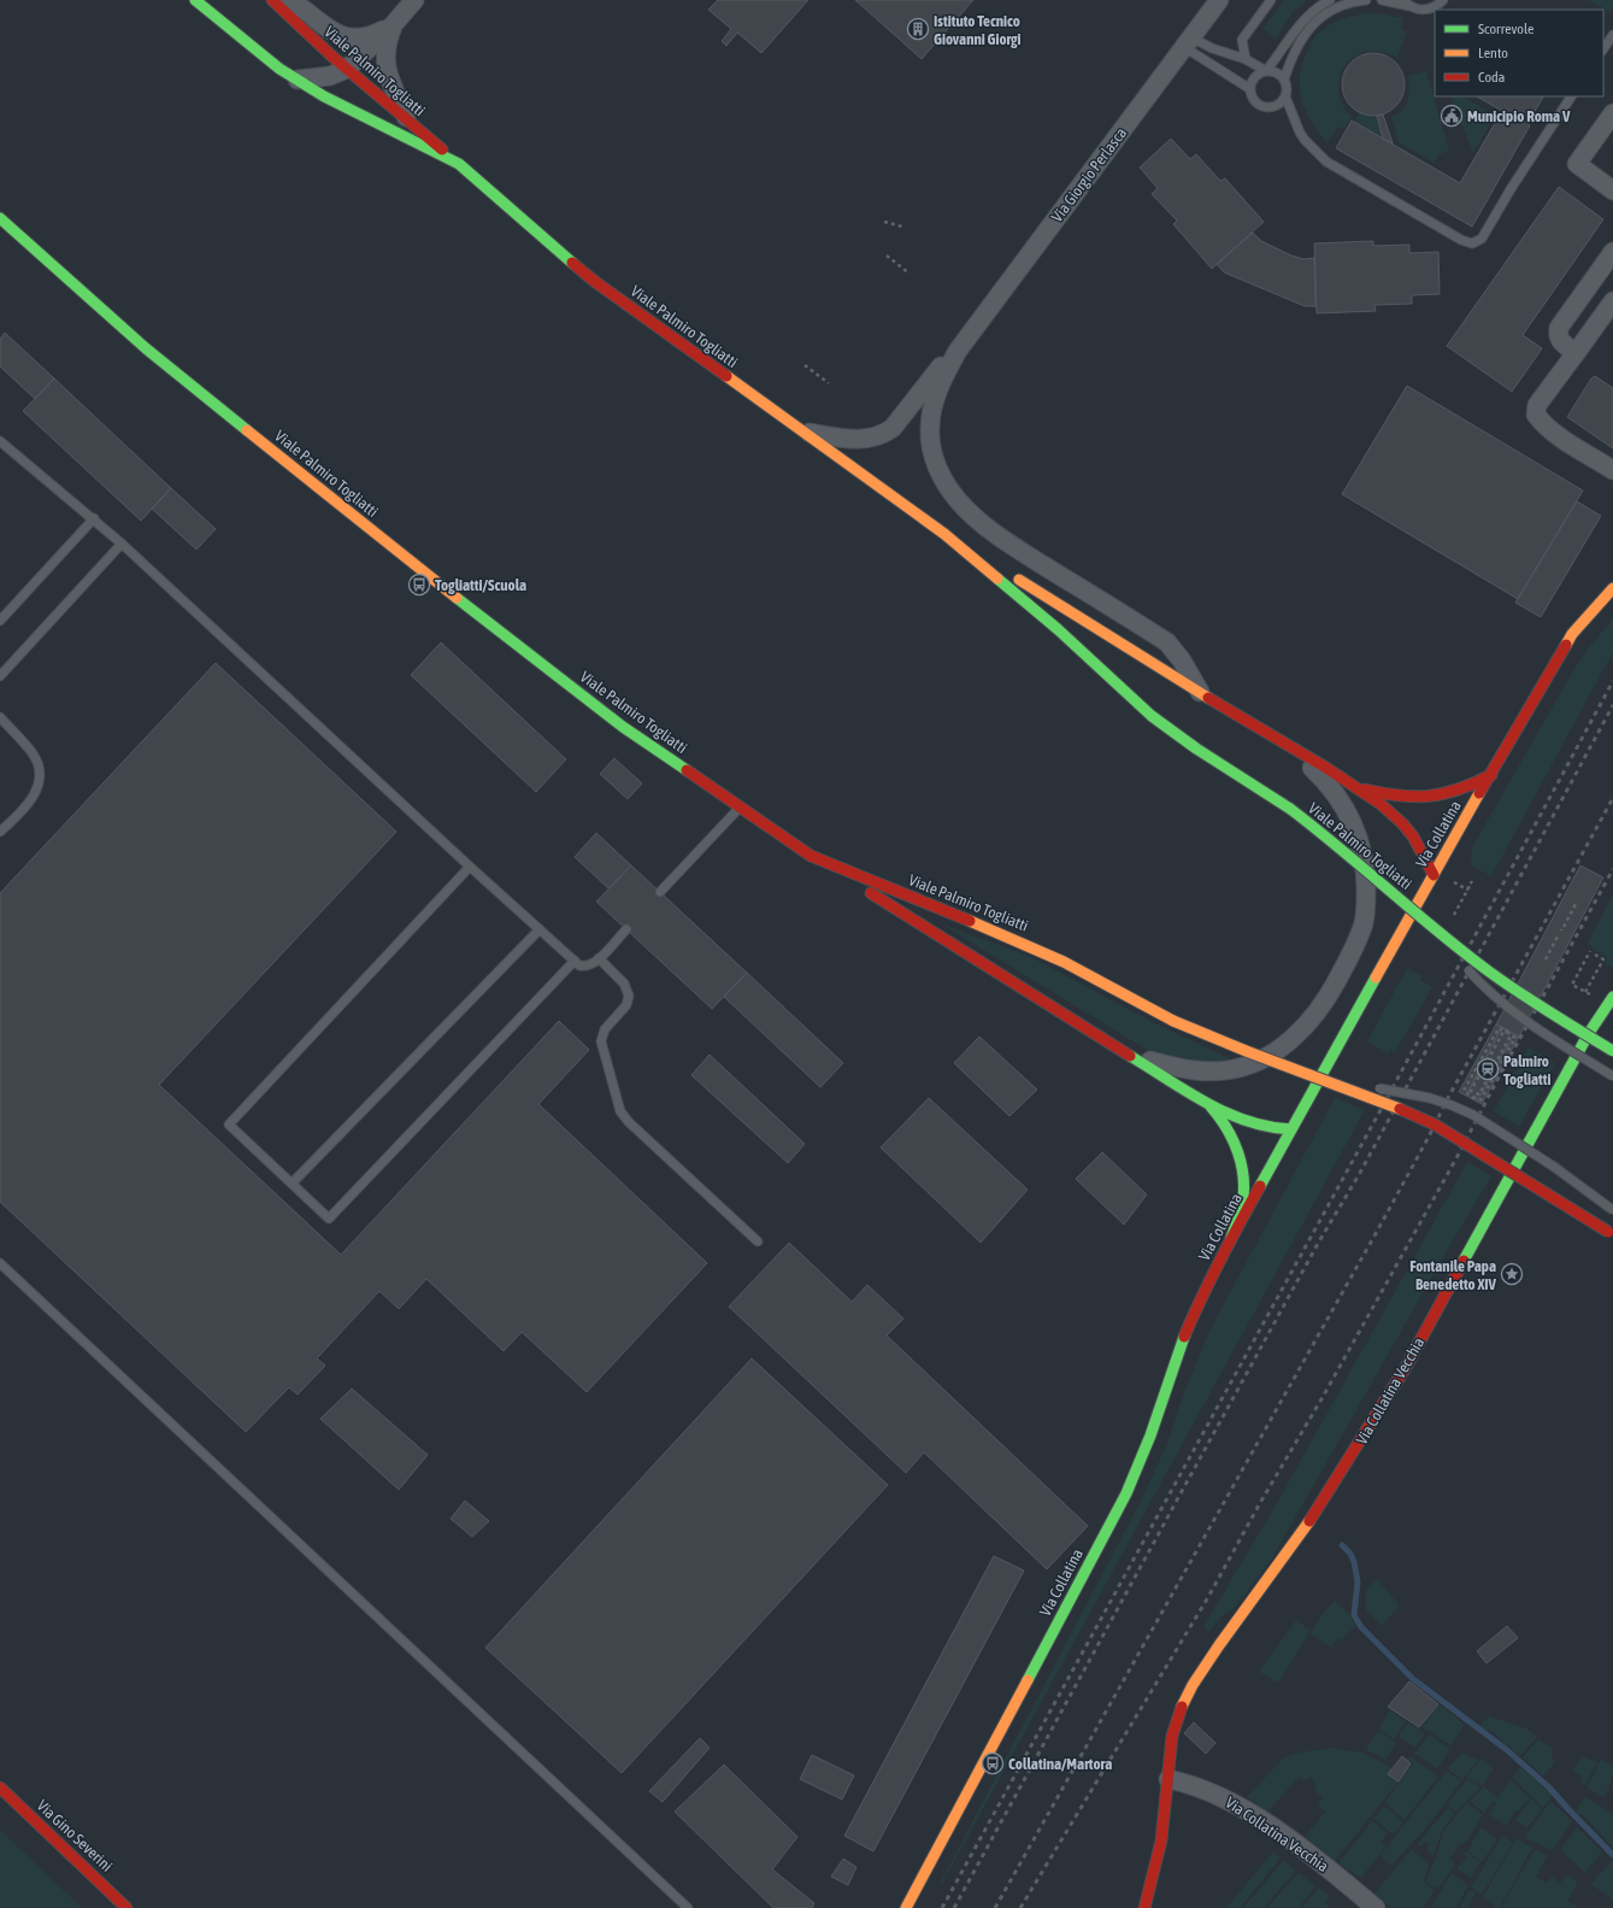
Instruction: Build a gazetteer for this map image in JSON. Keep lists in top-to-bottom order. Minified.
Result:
{"streets":{"main road":["Viale Palmiro Togliatti","Via Collatina","Via Collatina Vecchia","Via Gino Severini"],"street":["Via Giorgio Perlasca"]},"places":{"building":["Istituto Tecnico Giovanni Giorgi"],"public building":["Municipio Roma V"],"bus stop":["Togliatti/Scuola","Collatina/Martora"],"station":["Palmiro Togliatti"],"place":["Fontanile Papa Benedetto XIV"]},"legend":["Scorrevole","Lento","Coda"]}
